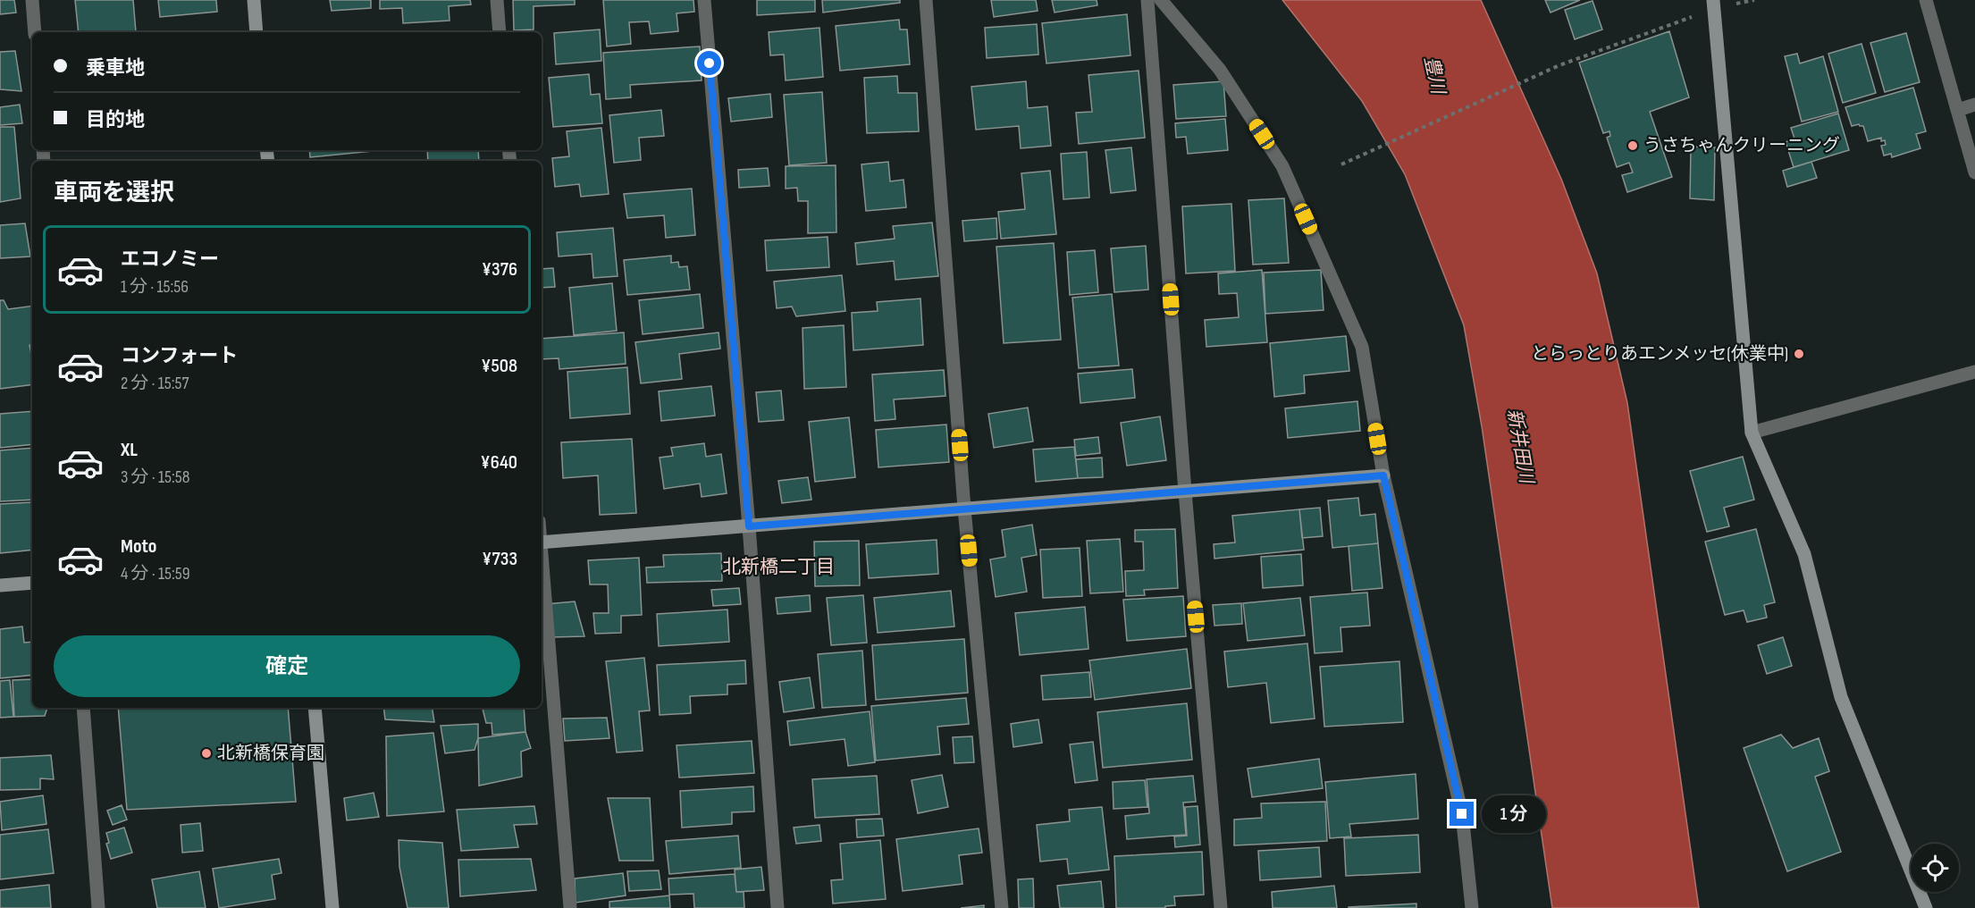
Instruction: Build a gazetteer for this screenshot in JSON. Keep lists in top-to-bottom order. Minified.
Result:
{"districts":["北新橋二丁目"],"water":["豊川","新井田川"],"places":["うさちゃんクリーニング","とらっとりあエンメッセ(休業中)","北新橋保育園"],"page":{"banner":["乗車地","目的地"],"heading":"車両を選択","list":[{"name":"エコノミー","note":"1 分 · 15:56","value":"¥376"},{"name":"コンフォート","note":"2 分 · 15:57","value":"¥508"},{"name":"XL","note":"3 分 · 15:58","value":"¥640"},{"name":"Moto","note":"4 分 · 15:59","value":"¥733"}],"buttons":"確定","bubble":"1 分"}}
